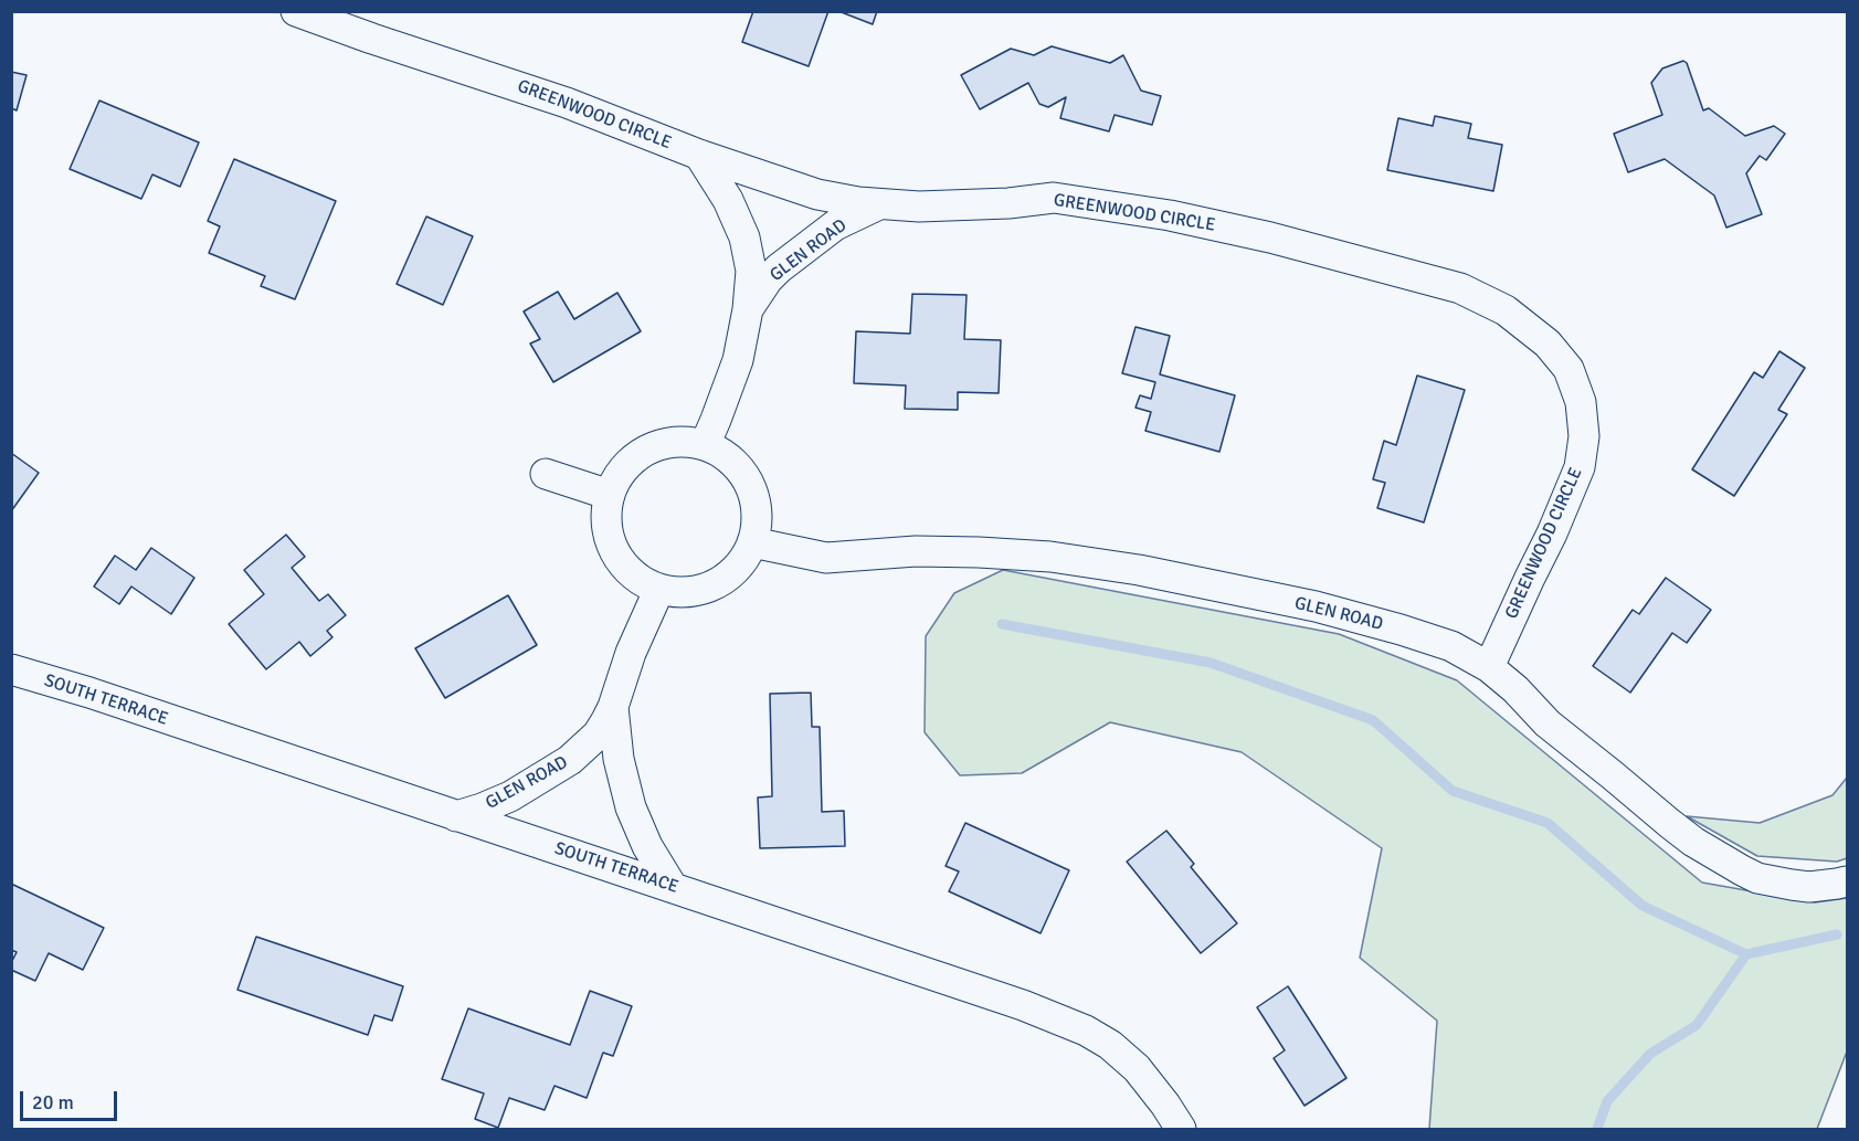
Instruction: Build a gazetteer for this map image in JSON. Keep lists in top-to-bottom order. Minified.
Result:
{"streets":{"street":["GREENWOOD CIRCLE","GLEN ROAD","SOUTH TERRACE"]},"crossings":[["GREENWOOD CIRCLE","GLEN ROAD"],["GLEN ROAD","SOUTH TERRACE"]],"scale_bar":"20 m"}
